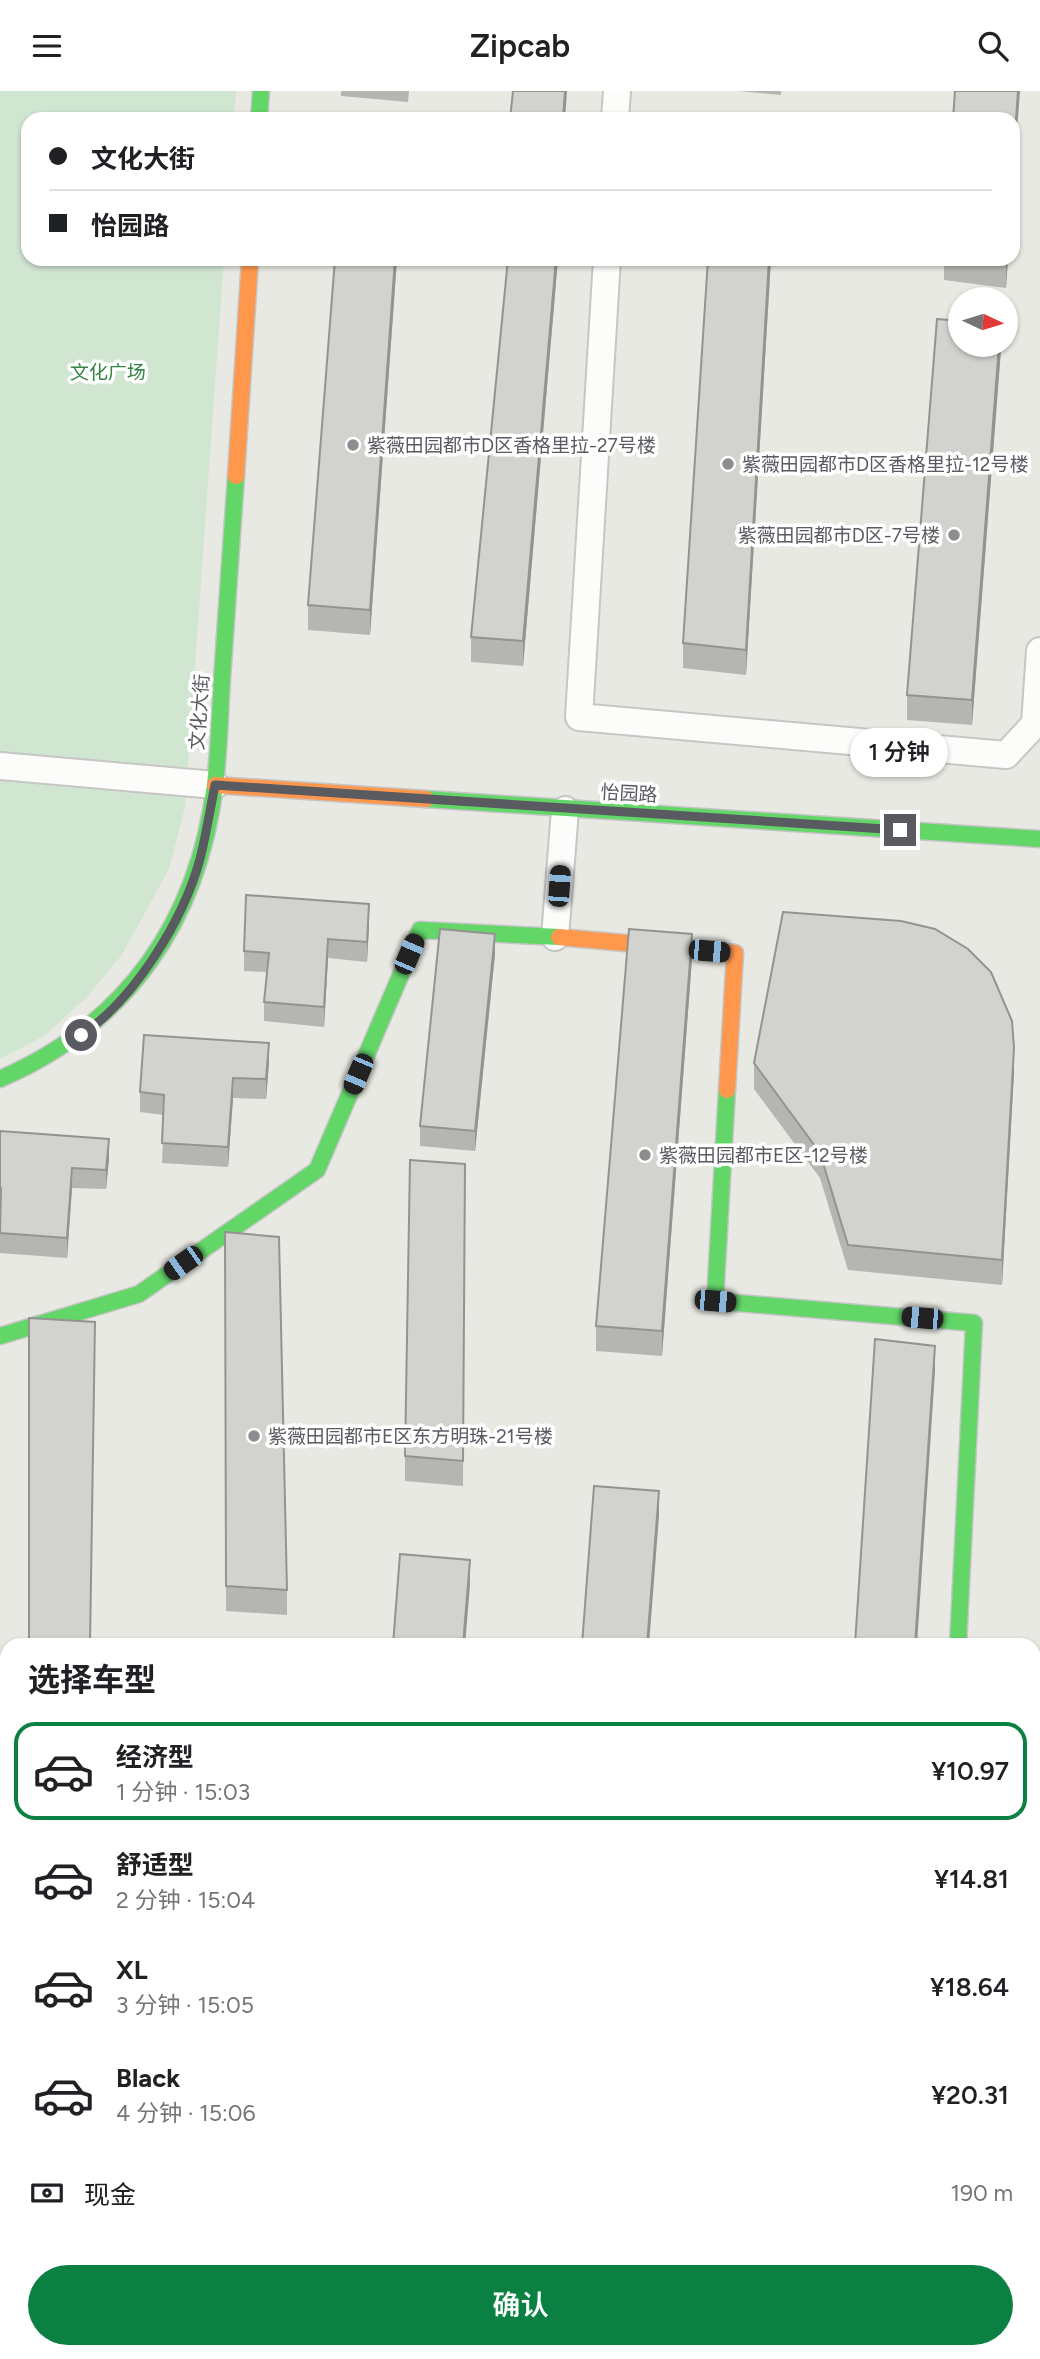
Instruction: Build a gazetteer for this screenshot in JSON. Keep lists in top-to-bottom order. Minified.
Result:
{"streets":{"street":["文化大街","怡园路"]},"crossings":[["文化大街","怡园路"]],"parks":["文化广场"],"places":["紫薇田园都市D区香格里拉-27号楼","紫薇田园都市D区香格里拉-12号楼","紫薇田园都市D区-7号楼","紫薇田园都市E区-12号楼","紫薇田园都市E区东方明珠-21号楼"],"north":"right","page":{"header":"Zipcab","banner":["文化大街","怡园路"],"bubble":"1 分钟","heading":"选择车型","list":[{"name":"经济型","note":"1 分钟 · 15:03","value":"¥10.97"},{"name":"舒适型","note":"2 分钟 · 15:04","value":"¥14.81"},{"name":"XL","note":"3 分钟 · 15:05","value":"¥18.64"},{"name":"Black","note":"4 分钟 · 15:06","value":"¥20.31"}],"pay":["现金","190 m"],"buttons":"确认"}}
